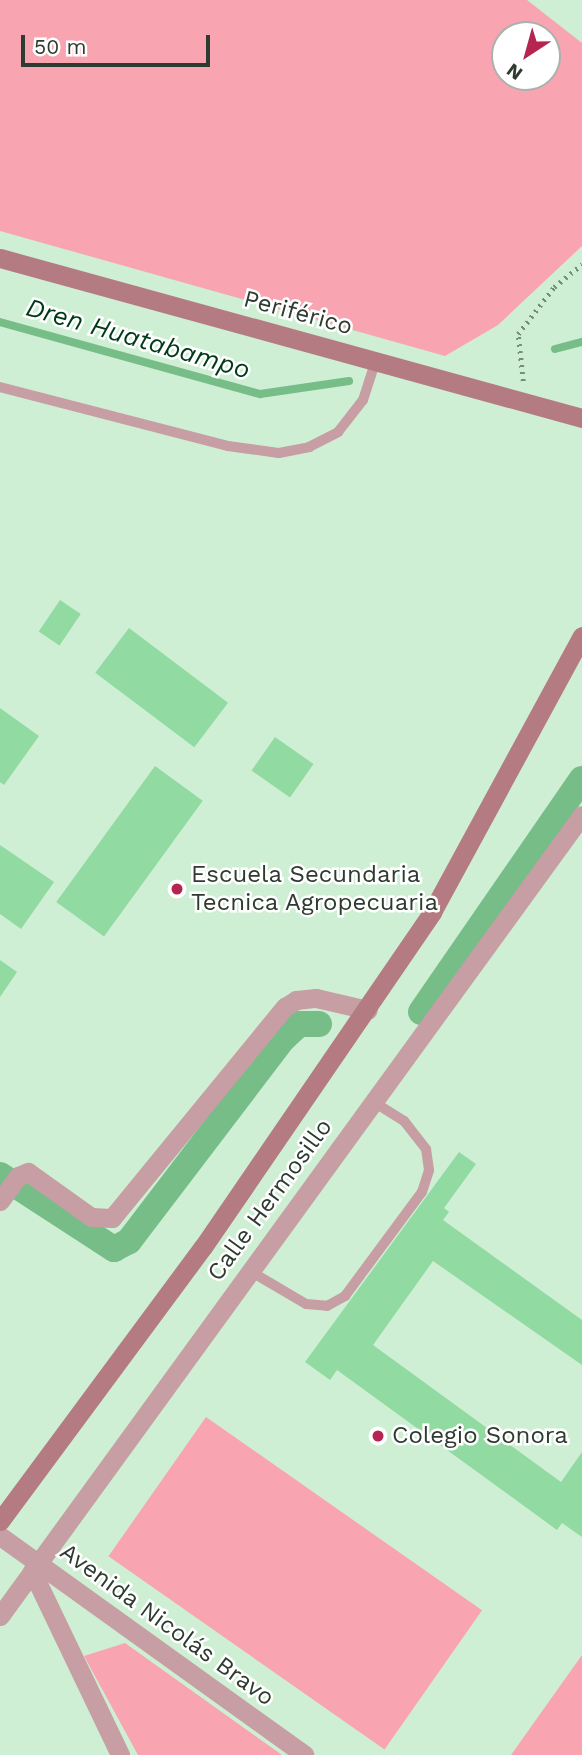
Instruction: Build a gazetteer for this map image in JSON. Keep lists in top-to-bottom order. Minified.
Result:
{"streets":{"main road":["Periférico","Calle Hermosillo"],"street":["Avenida Nicolás Bravo"]},"crossings":[["Calle Hermosillo","Avenida Nicolás Bravo"]],"water":["Dren Huatabampo"],"places":["Escuela Secundaria Tecnica Agropecuaria","Colegio Sonora"],"scale_bar":"50 m","north":"bottom left"}
